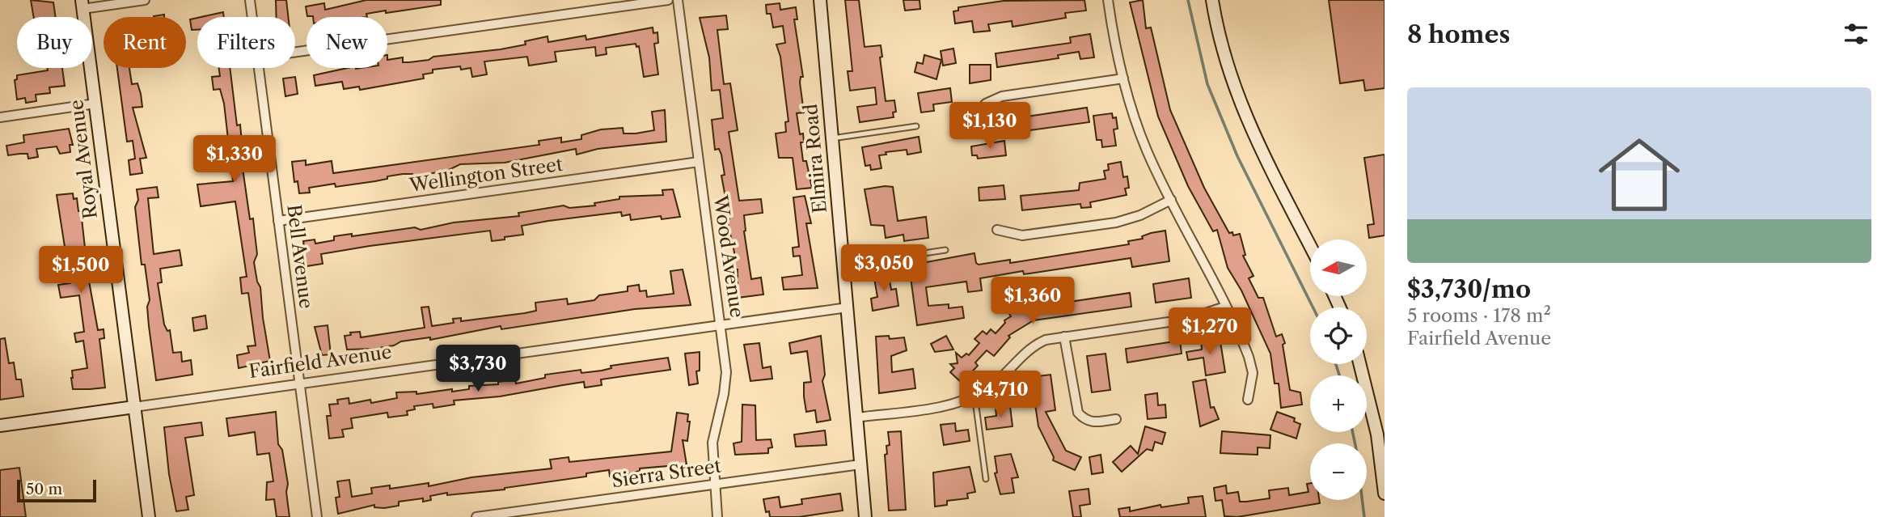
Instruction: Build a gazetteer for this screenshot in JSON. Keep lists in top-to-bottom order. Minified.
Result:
{"streets":{"street":["Elmira Road","Royal Avenue","Wellington Street","Bell Avenue","Wood Avenue","Fairfield Avenue","Sierra Street"]},"crossings":[["Elmira Road","Fairfield Avenue"],["Elmira Road","Sierra Street"],["Royal Avenue","Fairfield Avenue"],["Wellington Street","Bell Avenue"],["Wellington Street","Wood Avenue"],["Bell Avenue","Fairfield Avenue"],["Wood Avenue","Fairfield Avenue"],["Wood Avenue","Sierra Street"]],"scale_bar":"50 m","north":"left","page":{"heading":"8 homes","chip":["Buy","Rent","Filters","New"],"list":[{"name":"$3,730/mo","note":"5 rooms · 178 m² · Fairfield Avenue"}],"price":["$1,130","$1,330","$3,050","$1,500","$1,360","$1,270","$3,730","$4,710"],"map_buttons":["+","−"],"scale":"50 m"}}
